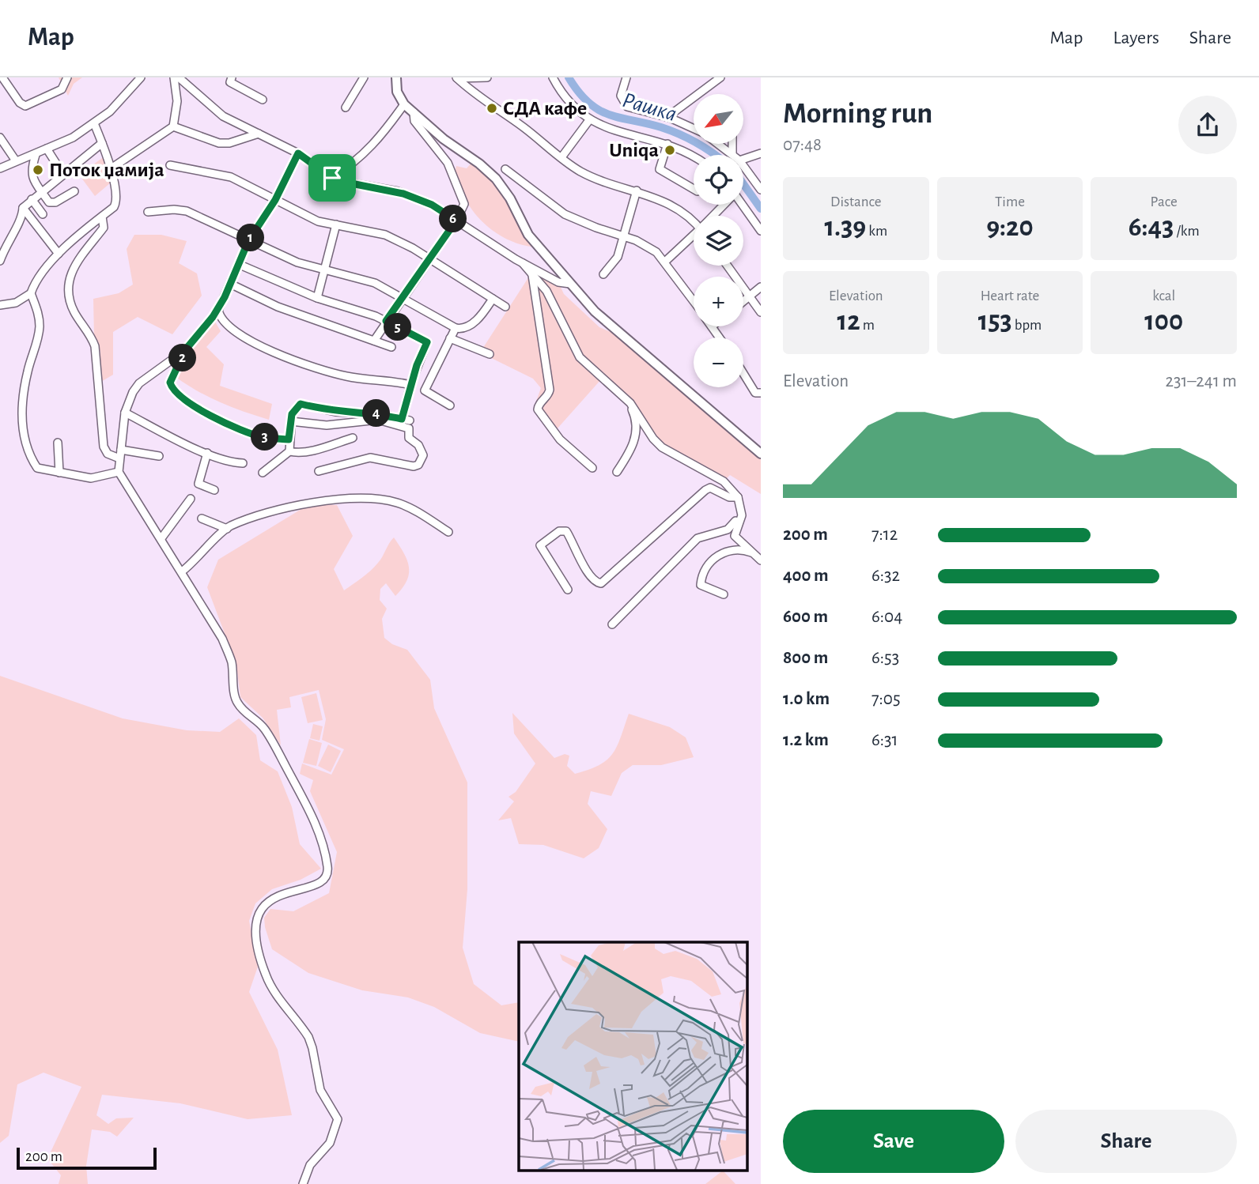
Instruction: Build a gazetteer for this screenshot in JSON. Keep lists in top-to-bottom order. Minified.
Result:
{"water":["Рашка"],"places":["СДА кафе","Uniqa","Поток џамија"],"scale_bar":"200 m","north":"bottom left","page":{"header":"Map","nav":["Map","Layers","Share"],"heading":["Morning run","07:48"],"map_buttons":["+","−"],"stats":[["Distance","1.39 km"],["Time","9:20"],["Pace","6:43 /km"],["Elevation","12 m"],["Heart rate","153 bpm"],["kcal","100"]],"pins":["6","1","5","2","4","3"],"chart":["Elevation","231–241 m"],"list":[{"name":"200 m","note":"7:12"},{"name":"400 m","note":"6:32"},{"name":"600 m","note":"6:04"},{"name":"800 m","note":"6:53"},{"name":"1.0 km","note":"7:05"},{"name":"1.2 km","note":"6:31"}],"buttons":["Save","Share"],"scale":"200 m"}}
